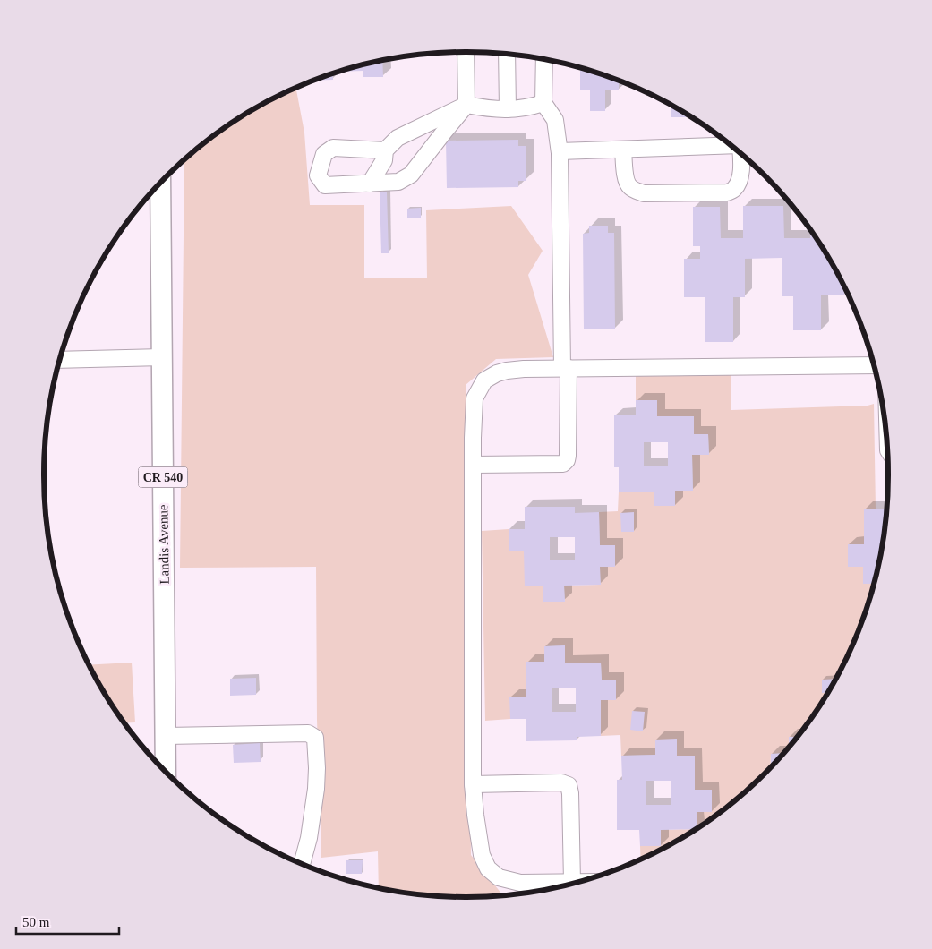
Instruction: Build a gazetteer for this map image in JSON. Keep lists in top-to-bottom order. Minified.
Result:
{"streets":{"main road":["CR 540","Landis Avenue"]},"scale_bar":"50 m"}
